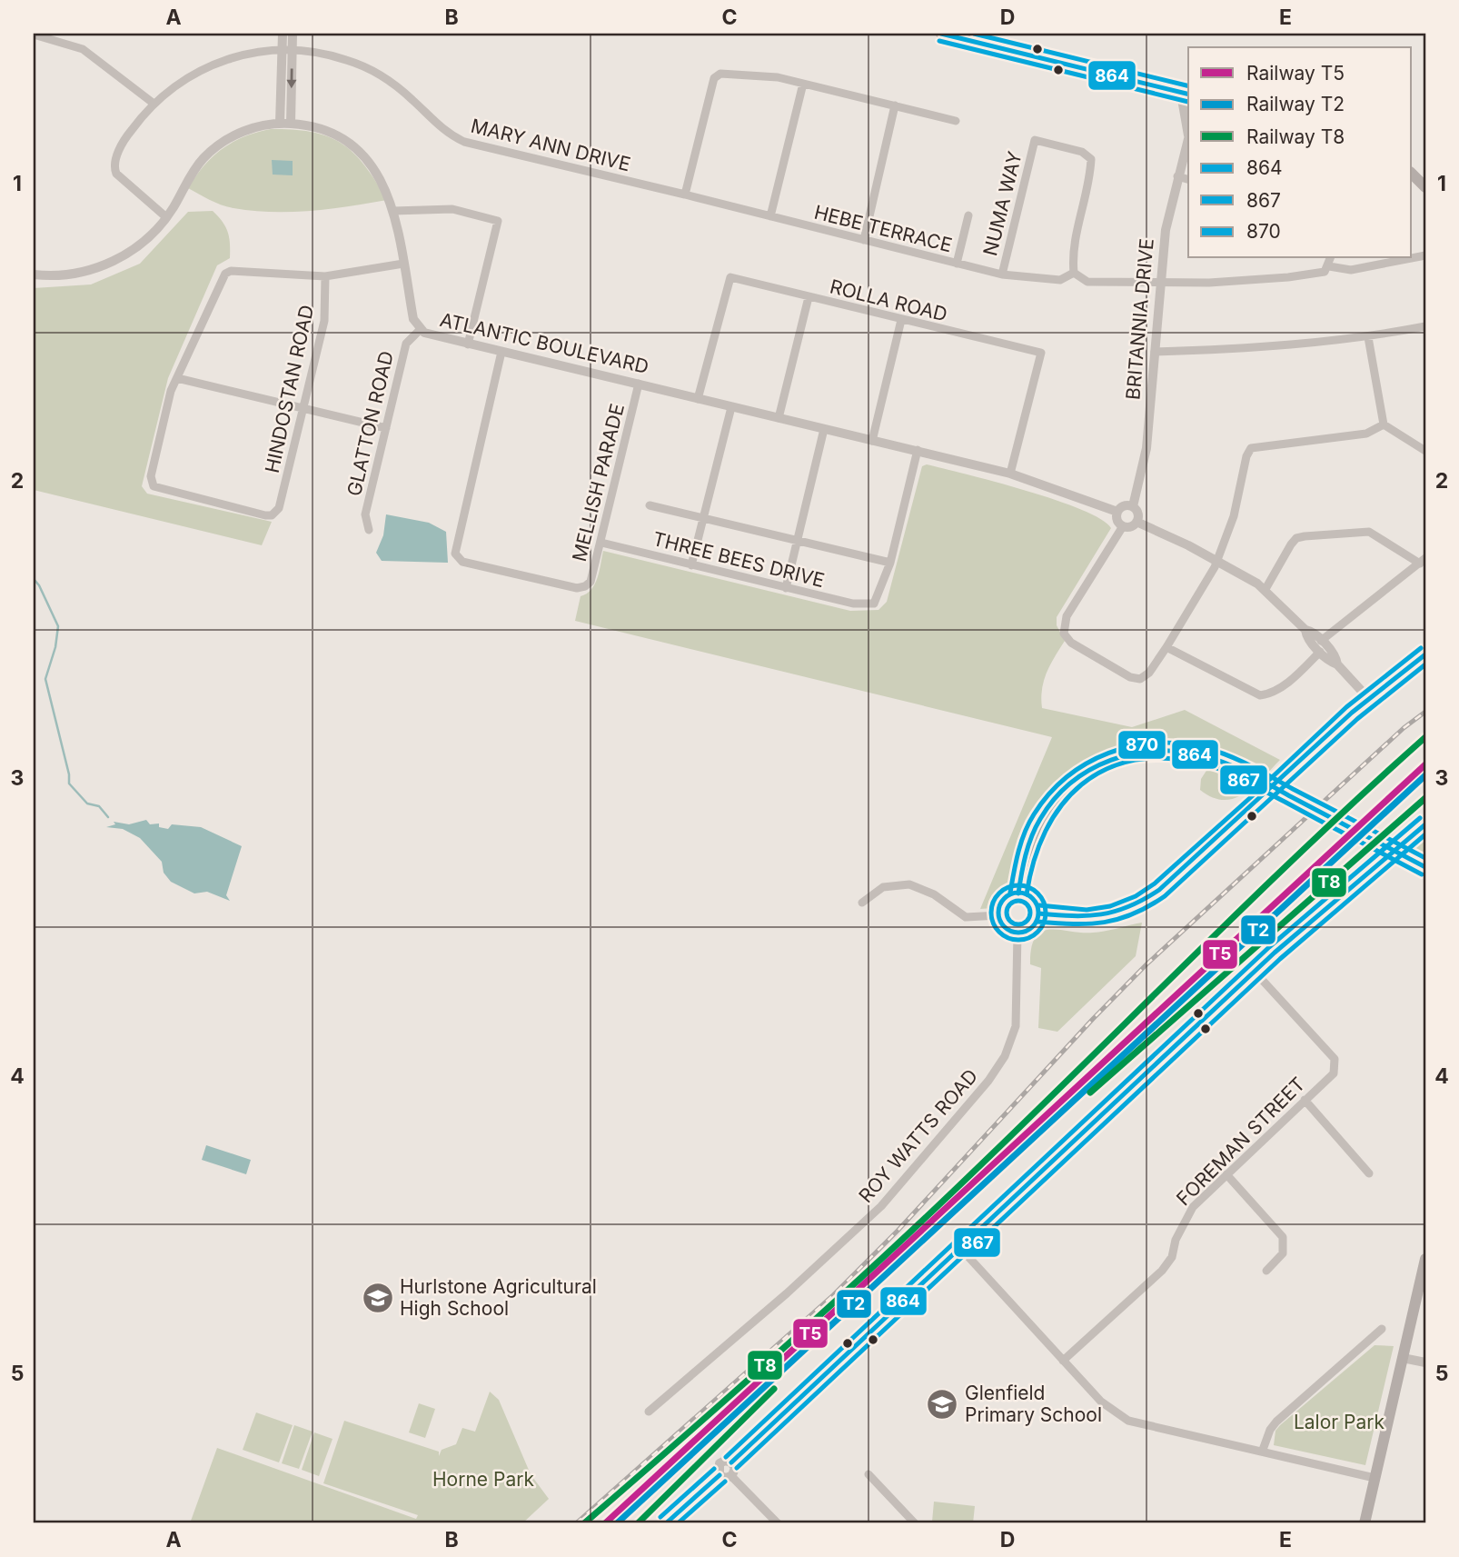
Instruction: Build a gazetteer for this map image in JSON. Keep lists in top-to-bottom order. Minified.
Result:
{"streets":{"street":["MARY ANN DRIVE","NUMA WAY","HEBE TERRACE","ROLLA ROAD","BRITANNIA DRIVE","ATLANTIC BOULEVARD","HINDOSTAN ROAD","GLATTON ROAD","MELLISH PARADE","THREE BEES DRIVE","ROY WATTS ROAD","FOREMAN STREET"]},"crossings":[["MARY ANN DRIVE","HEBE TERRACE"],["MARY ANN DRIVE","ATLANTIC BOULEVARD"],["NUMA WAY","HEBE TERRACE"],["ROLLA ROAD","ATLANTIC BOULEVARD"],["BRITANNIA DRIVE","ATLANTIC BOULEVARD"],["ATLANTIC BOULEVARD","GLATTON ROAD"],["ATLANTIC BOULEVARD","MELLISH PARADE"],["MELLISH PARADE","THREE BEES DRIVE"]],"parks":["Lalor Park","Horne Park"],"places":{"school or university":["Hurlstone Agricultural High School","Glenfield Primary School"]},"lines":["transit line 864","transit line 870","transit line 867","rail line T8","rail line T5","rail line T2"],"legend":["Railway T5","Railway T2","Railway T8","864","867","870"],"grid":{"columns":["A","B","C","D","E"],"rows":["1","2","3","4","5"]}}
